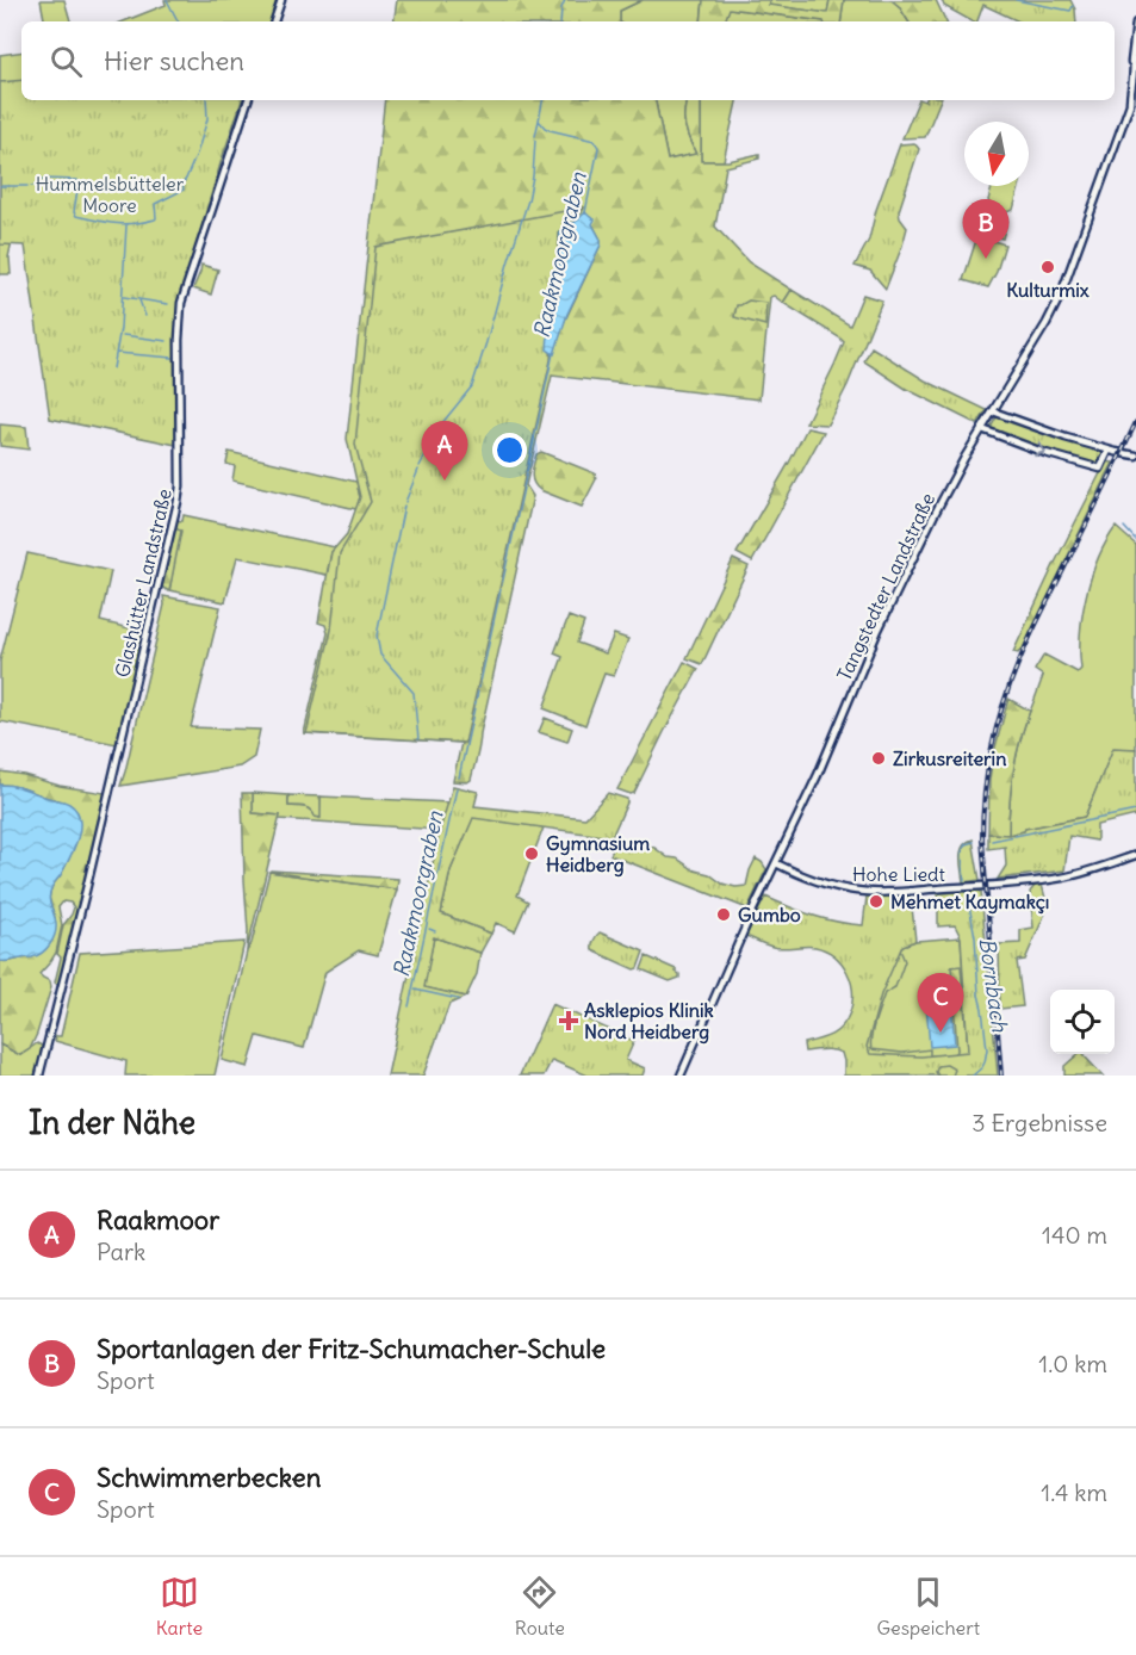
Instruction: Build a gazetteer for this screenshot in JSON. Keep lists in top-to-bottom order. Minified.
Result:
{"streets":{"street":["Glashütter Landstraße","Tangstedter Landstraße","Hohe Liedt"]},"crossings":[["Tangstedter Landstraße","Hohe Liedt"]],"water":["Raakmoorgraben","Bornbach"],"parks":["Hummelsbütteler Moore"],"places":{"other":["Kulturmix","Zirkusreiterin","Gymnasium Heidberg","Mehmet Kaymakçı","Gumbo"],"health":["Asklepios Klinik Nord Heidberg"]},"north":"bottom","page":{"search":"Hier suchen","pins":["B","A","C"],"heading":["In der Nähe","3 Ergebnisse"],"list":[{"mark":"A","name":"Raakmoor","note":"Park","value":"140 m"},{"mark":"B","name":"Sportanlagen der Fritz-Schumacher-Schule","note":"Sport","value":"1.0 km"},{"mark":"C","name":"Schwimmerbecken","note":"Sport","value":"1.4 km"}],"nav":["Karte","Route","Gespeichert"]}}
